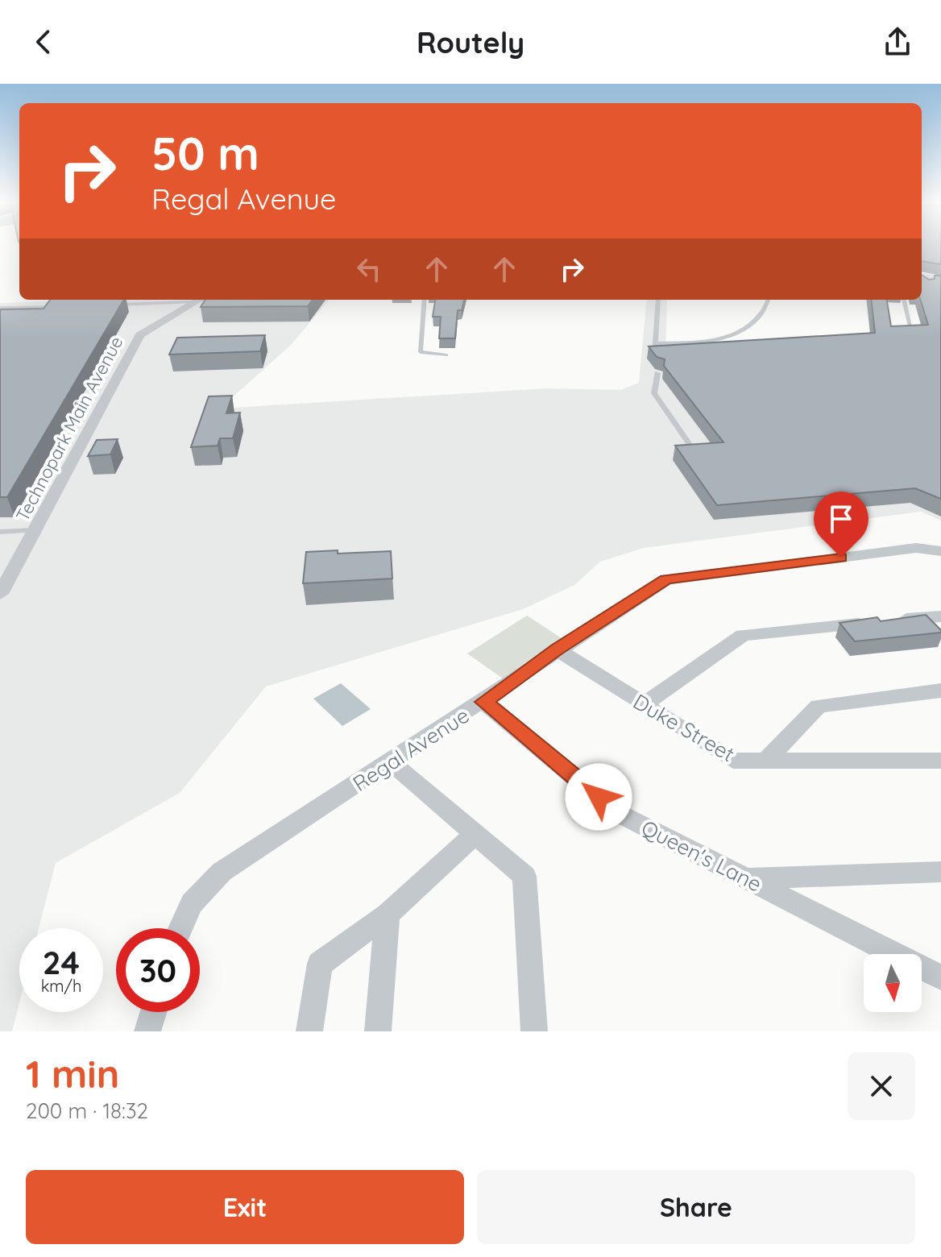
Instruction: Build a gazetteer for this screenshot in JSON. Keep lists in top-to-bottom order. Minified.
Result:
{"streets":{"street":["Technopark Main Avenue","Duke Street","Regal Avenue","Queen's Lane"]},"crossings":[["Duke Street","Regal Avenue"],["Regal Avenue","Queen's Lane"]],"north":"bottom","page":{"header":"Routely","turn":["50 m","Regal Avenue"],"speed":"24 km/h","limit":"30","heading":["1 min","200 m · 18:32"],"buttons":["Exit","Share"]}}
